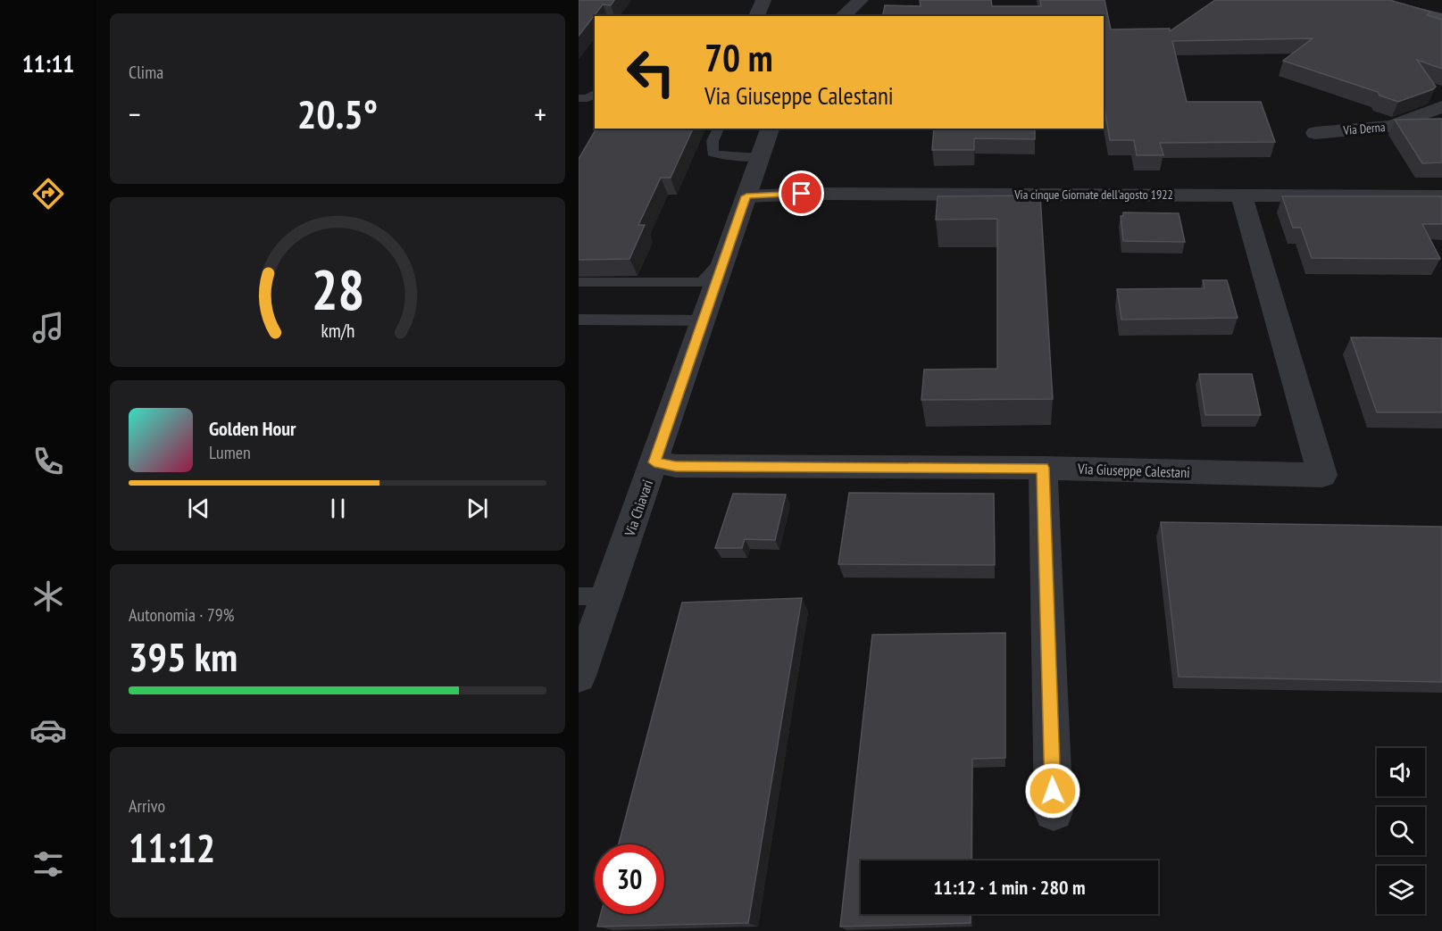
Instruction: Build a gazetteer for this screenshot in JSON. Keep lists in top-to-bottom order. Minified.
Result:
{"streets":{"street":["Via Derna","Via cinque Giornate dell'agosto 1922","Via Giuseppe Calestani","Via Chiavari"]},"crossings":[["Via cinque Giornate dell'agosto 1922","Via Giuseppe Calestani"],["Via cinque Giornate dell'agosto 1922","Via Chiavari"],["Via Giuseppe Calestani","Via Chiavari"]],"page":{"tabs":"11:11","tile":["Clima",["Autonomia · 79%","395 km"],["Arrivo","11:12"]],"turn":["70 m","Via Giuseppe Calestani"],"heat":["−","20.5°","+"],"song":["Golden Hour","Lumen"],"limit":"30","trip":"11:12 · 1 min · 280 m","gauge":["28","km/h"]}}
